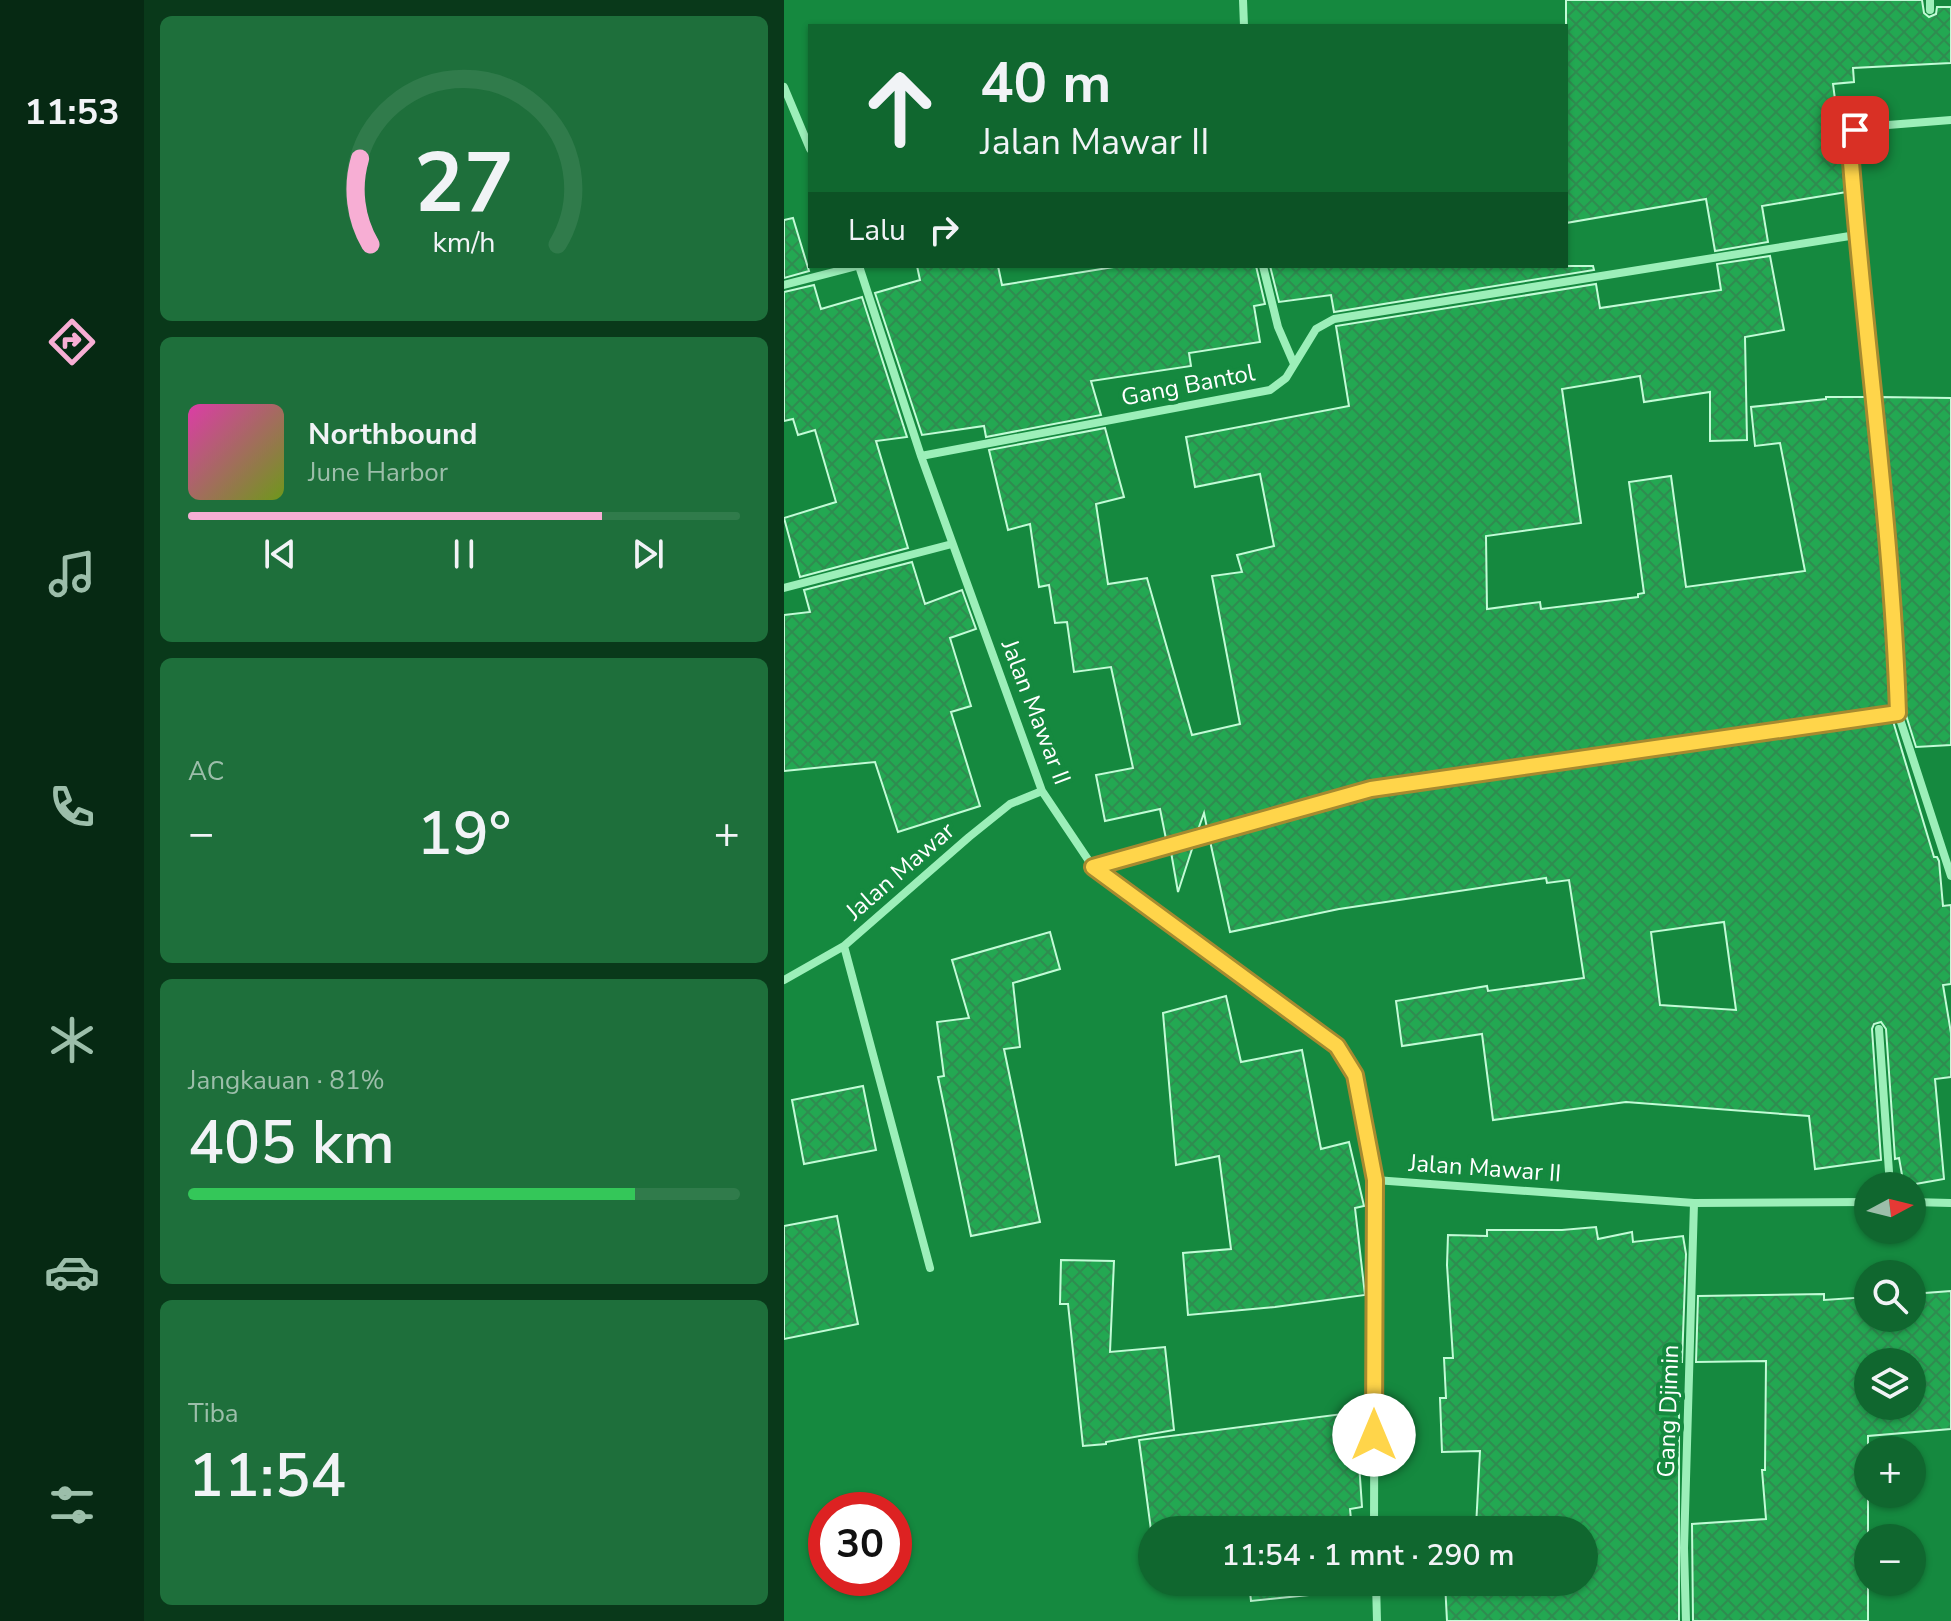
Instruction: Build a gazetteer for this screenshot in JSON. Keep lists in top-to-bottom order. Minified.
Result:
{"streets":{"street":["Gang Bantol","Jalan Mawar II","Jalan Mawar","Gang Djimin"]},"crossings":[["Gang Bantol","Jalan Mawar II"],["Jalan Mawar II","Jalan Mawar"],["Jalan Mawar II","Gang Djimin"]],"north":"right","page":{"tabs":"11:53","turn":["40 m","Jalan Mawar II"],"then":"Lalu","song":["Northbound","June Harbor"],"tile":["AC",["Jangkauan · 81%","405 km"],["Tiba","11:54"]],"heat":["−","19°","+"],"map_buttons":["+","−"],"limit":"30","trip":"11:54 · 1 mnt · 290 m","gauge":["27","km/h"]}}
